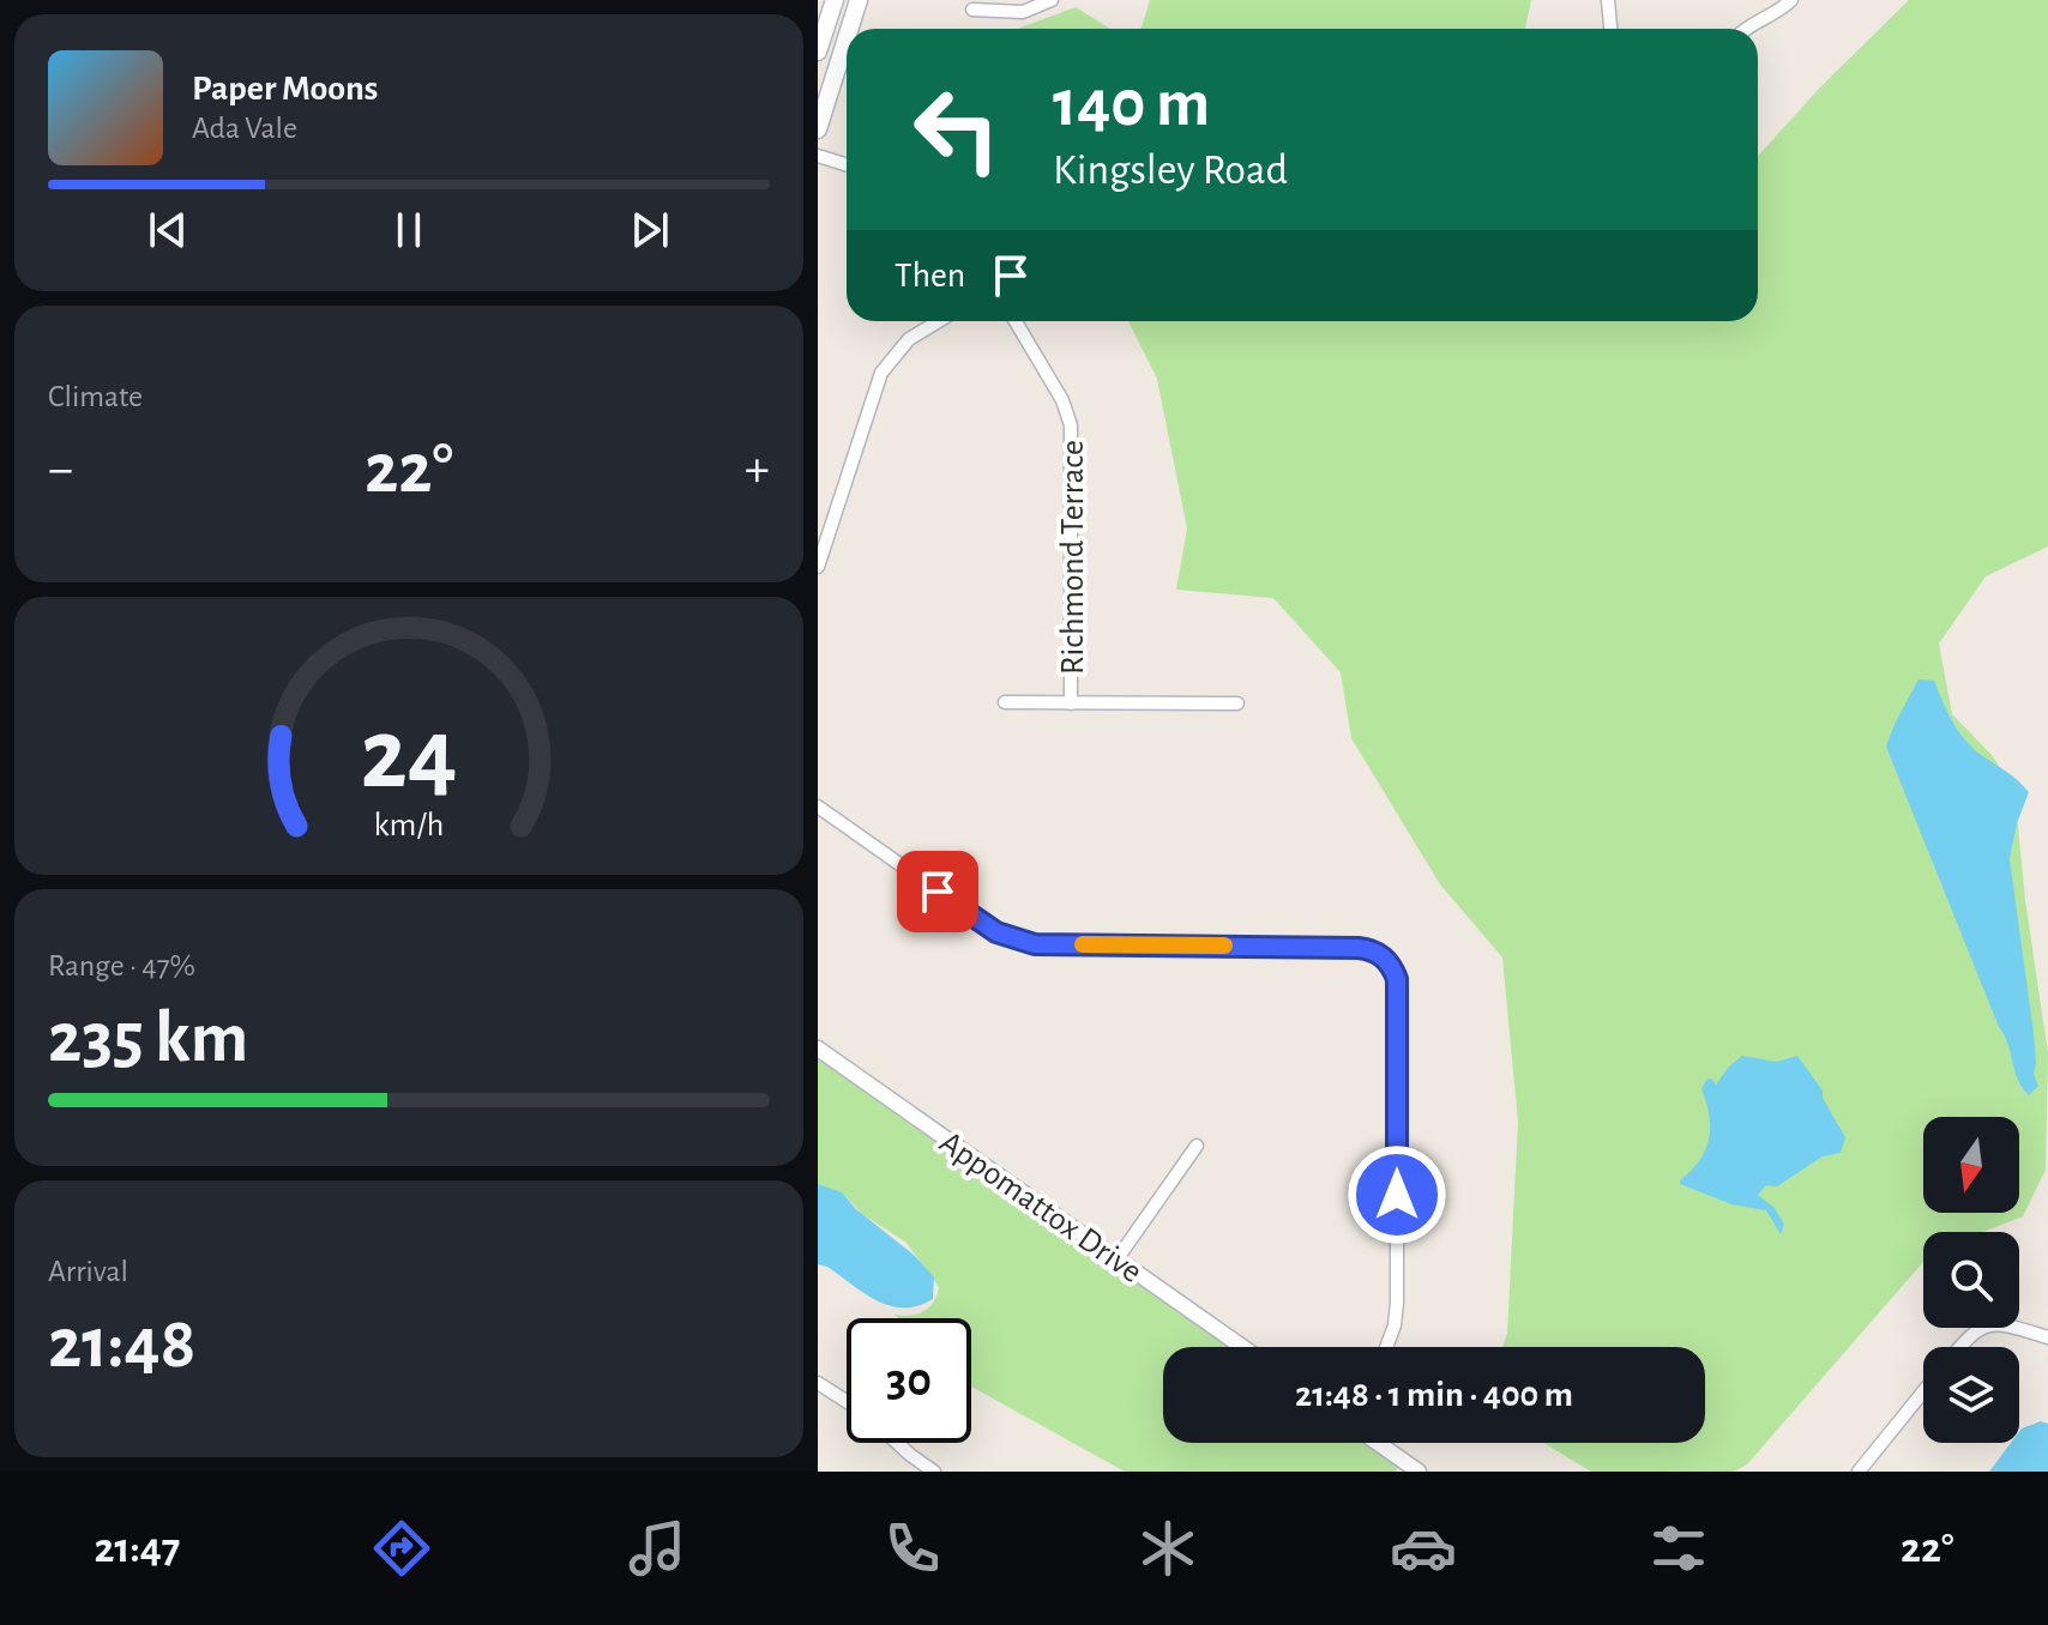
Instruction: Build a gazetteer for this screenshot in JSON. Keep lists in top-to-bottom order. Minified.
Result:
{"streets":{"street":["Richmond Terrace","Appomattox Drive"]},"north":"bottom","page":{"turn":["140 m","Kingsley Road"],"song":["Paper Moons","Ada Vale"],"then":"Then","tile":["Climate",["Range · 47%","235 km"],["Arrival","21:48"]],"heat":["−","22°","+"],"limit":"30","trip":"21:48 · 1 min · 400 m","tabs":["21:47","22°"],"gauge":["24","km/h"]}}
